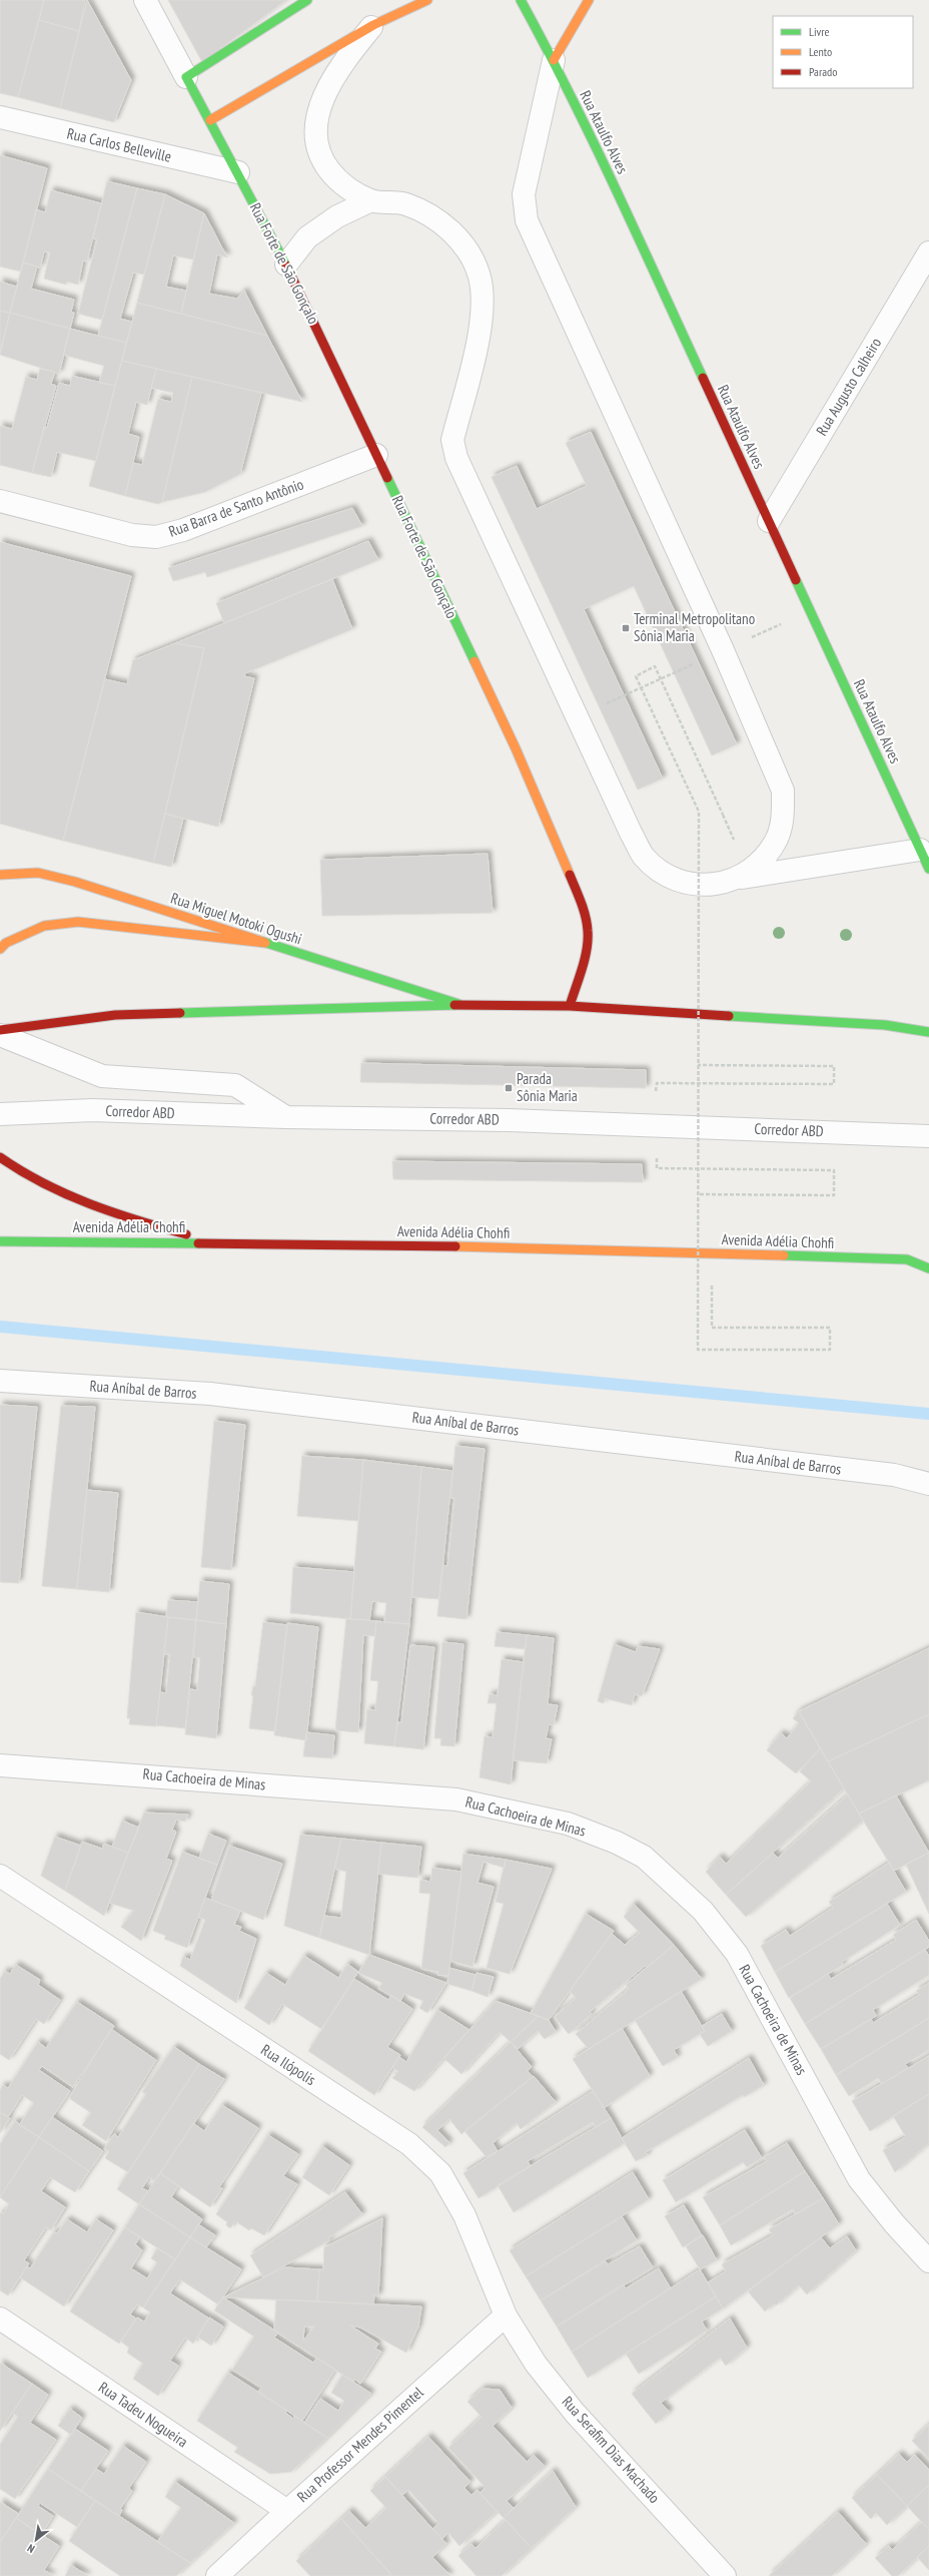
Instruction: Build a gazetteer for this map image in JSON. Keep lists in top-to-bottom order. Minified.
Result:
{"streets":{"main road":["Rua Ataulfo Alves","Rua Forte de São Gonçalo","Rua Miguel Motoki Ogushi","Avenida Adélia Chohfi"],"street":["Rua Carlos Belleville","Rua Augusto Calheiro","Rua Barra de Santo Antônio","Corredor ABD","Rua Aníbal de Barros","Rua Cachoeira de Minas","Rua Ilópolis","Rua Tadeu Nogueira","Rua Professor Mendes Pimentel","Rua Serafim Dias Machado"]},"crossings":[["Rua Ataulfo Alves","Rua Augusto Calheiro"],["Rua Carlos Belleville","Rua Forte de São Gonçalo"],["Rua Forte de São Gonçalo","Rua Barra de Santo Antônio"],["Rua Ilópolis","Rua Professor Mendes Pimentel"],["Rua Ilópolis","Rua Serafim Dias Machado"],["Rua Tadeu Nogueira","Rua Professor Mendes Pimentel"],["Rua Professor Mendes Pimentel","Rua Serafim Dias Machado"]],"places":{"transit":["Terminal Metropolitano Sônia Maria","Parada Sônia Maria"]},"legend":["Livre","Lento","Parado"],"north":"bottom left"}
